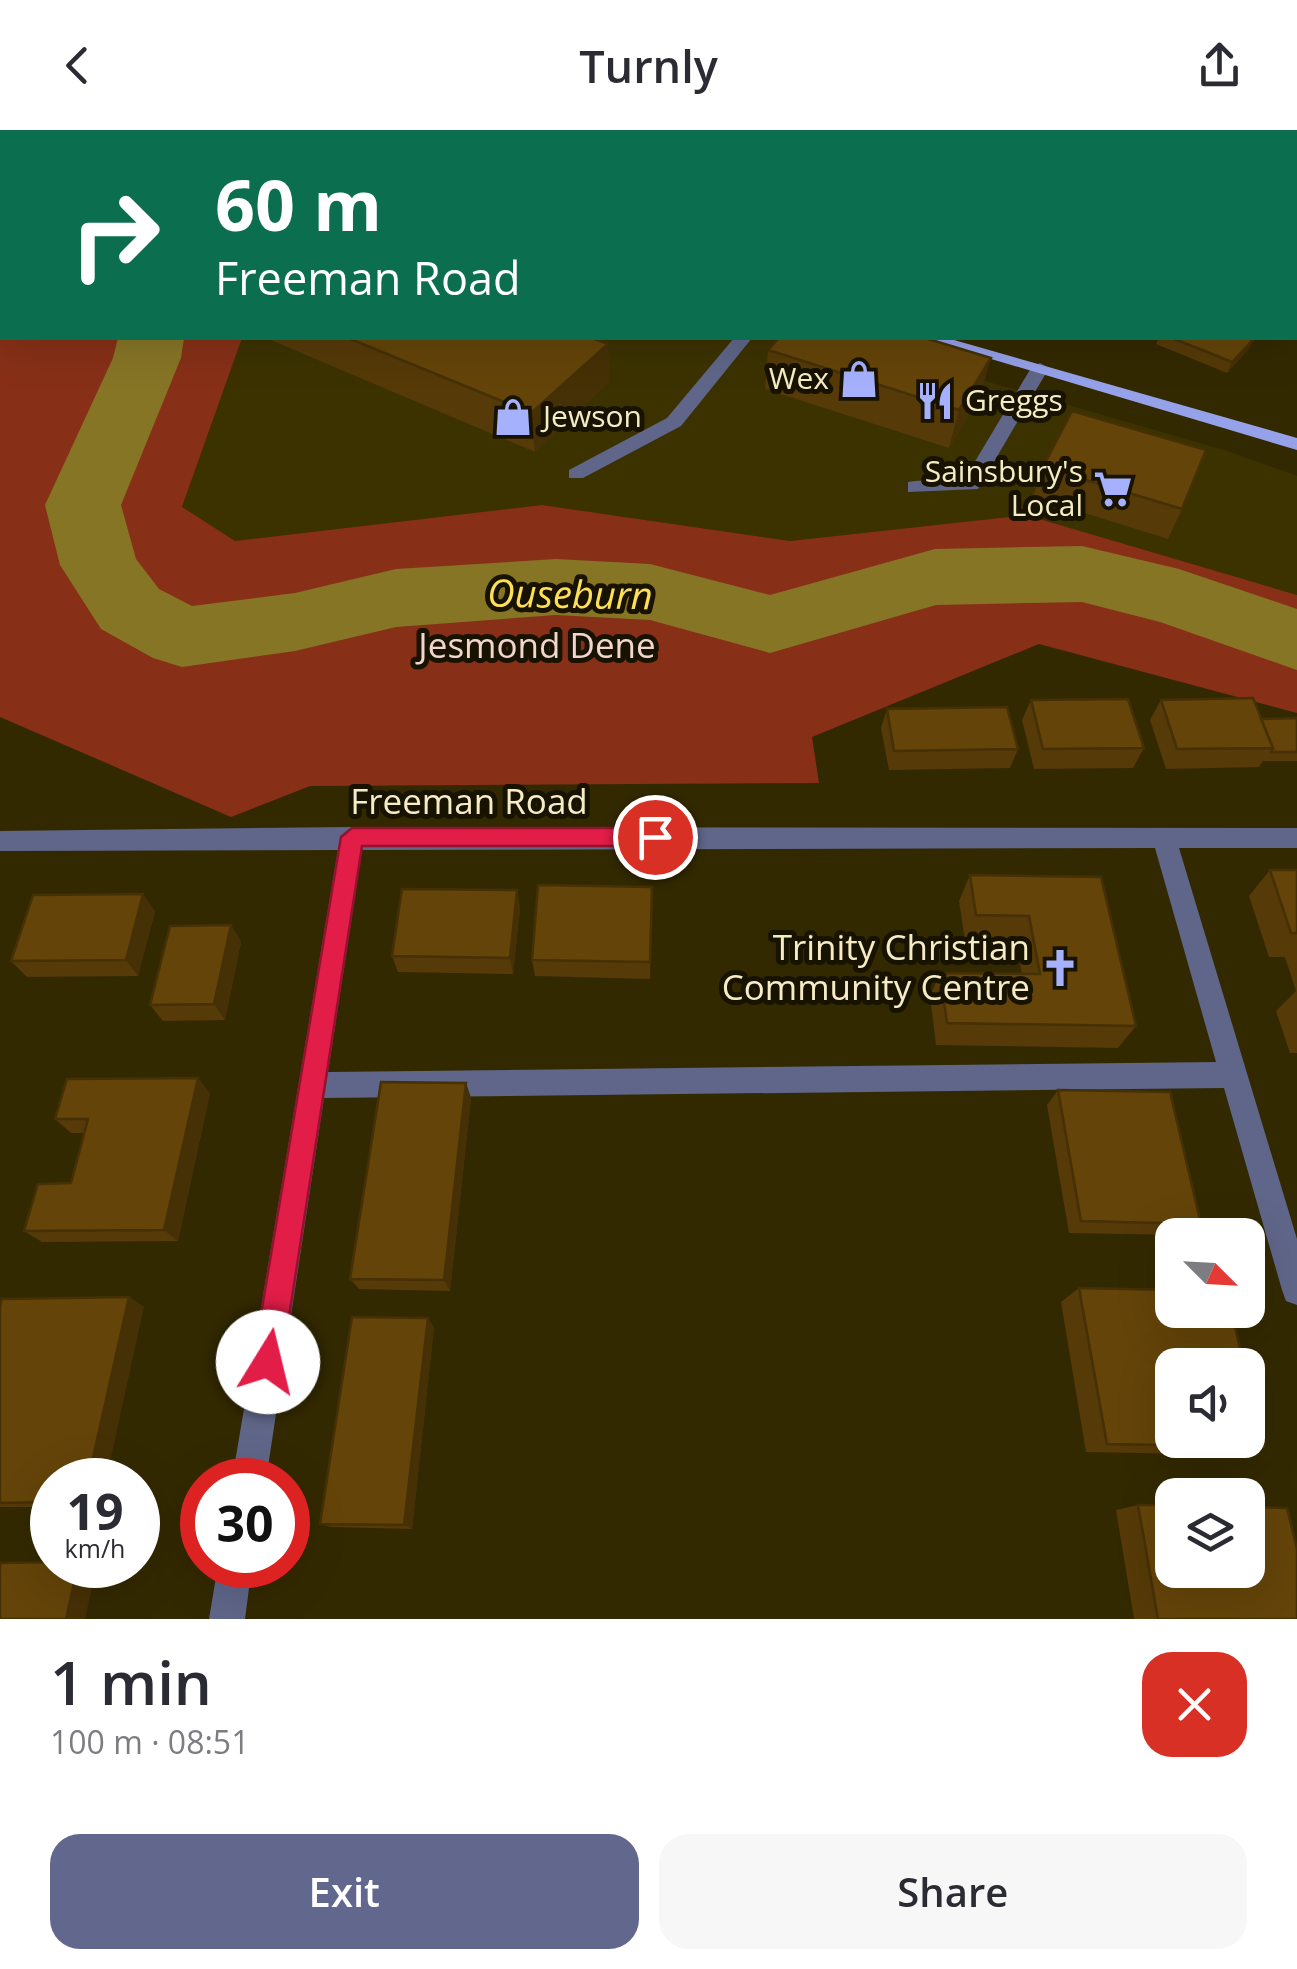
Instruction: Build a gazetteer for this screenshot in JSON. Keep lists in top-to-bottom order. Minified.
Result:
{"streets":{"street":["Freeman Road"]},"water":["Ouseburn"],"parks":["Jesmond Dene"],"places":{"shop":["Wex","Jewson"],"restaurant":["Greggs"],"supermarket":["Sainsbury's Local"],"church":["Trinity Christian Community Centre"]},"north":"bottom right","page":{"header":"Turnly","turn":["60 m","Freeman Road"],"speed":"19 km/h","limit":"30","heading":["1 min","100 m · 08:51"],"buttons":["Exit","Share"]}}
